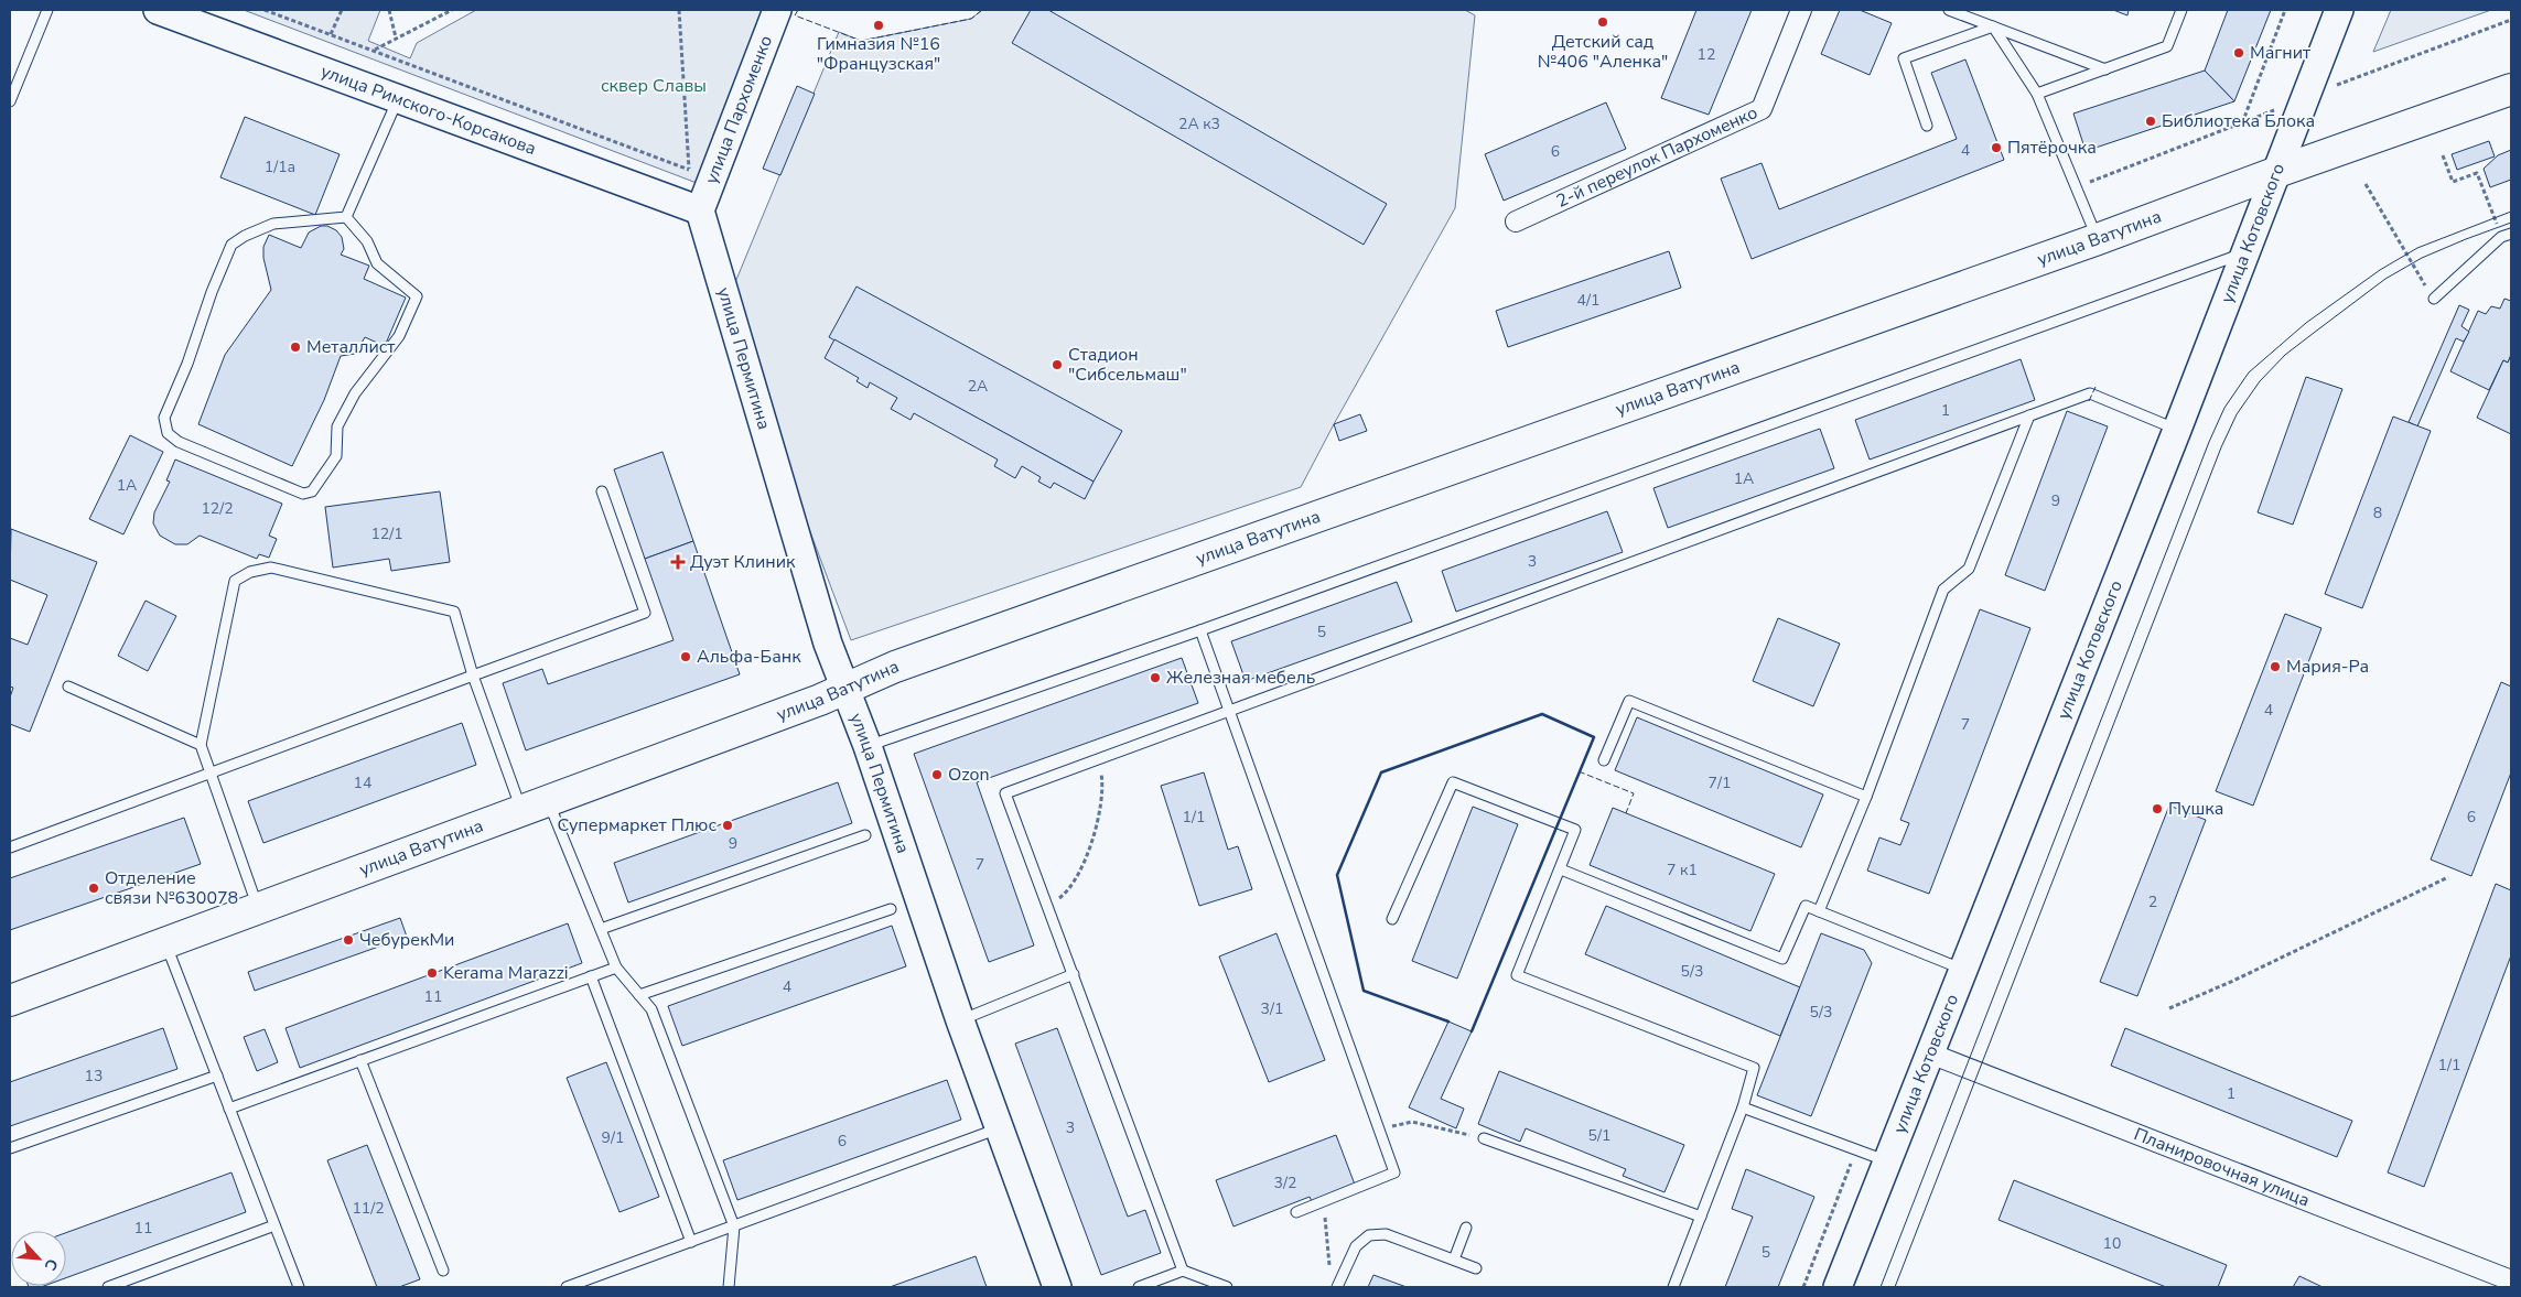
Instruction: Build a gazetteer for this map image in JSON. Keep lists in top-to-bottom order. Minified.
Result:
{"streets":{"main road":["улица Ватутина"],"street":["улица Римского-Корсакова","улица Пархоменко","2-й переулок Пархоменко","улица Котовского","улица Пермитина","Планировочная улица"]},"crossings":[["улица Римского-Корсакова","улица Пархоменко"],["улица Римского-Корсакова","улица Пермитина"],["улица Пархоменко","улица Пермитина"],["улица Котовского","улица Ватутина"],["улица Котовского","Планировочная улица"],["улица Ватутина","улица Пермитина"]],"parks":["сквер Славы"],"places":{"other":["Детский сад №406 \"Аленка\"","Гимназия №16 \"Французская\"","Магнит","Библиотека Блока","Пятёрочка","Металлист","Стадион \"Сибсельмаш\"","Альфа-Банк","Мария-Ра","Железная мебель","Ozon","Пушка","Супермаркет Плюс","Отделение связи №630078","ЧебурекМи","Kerama Marazzi"],"health":["Дуэт Клиник"]},"house_numbers":["12","2А к3","4","6","1/1а","4/1","2А","1","1А","1А","9","12/2","8","12/1","3","5","4","7","14","7/1","1/1","6","9","7","7 к1","2","5/3","4","11","3/1","5/3","1/1","13","1","3","5/1","9/1","6","3/2","11/2","11","10","5"],"north":"bottom right"}
